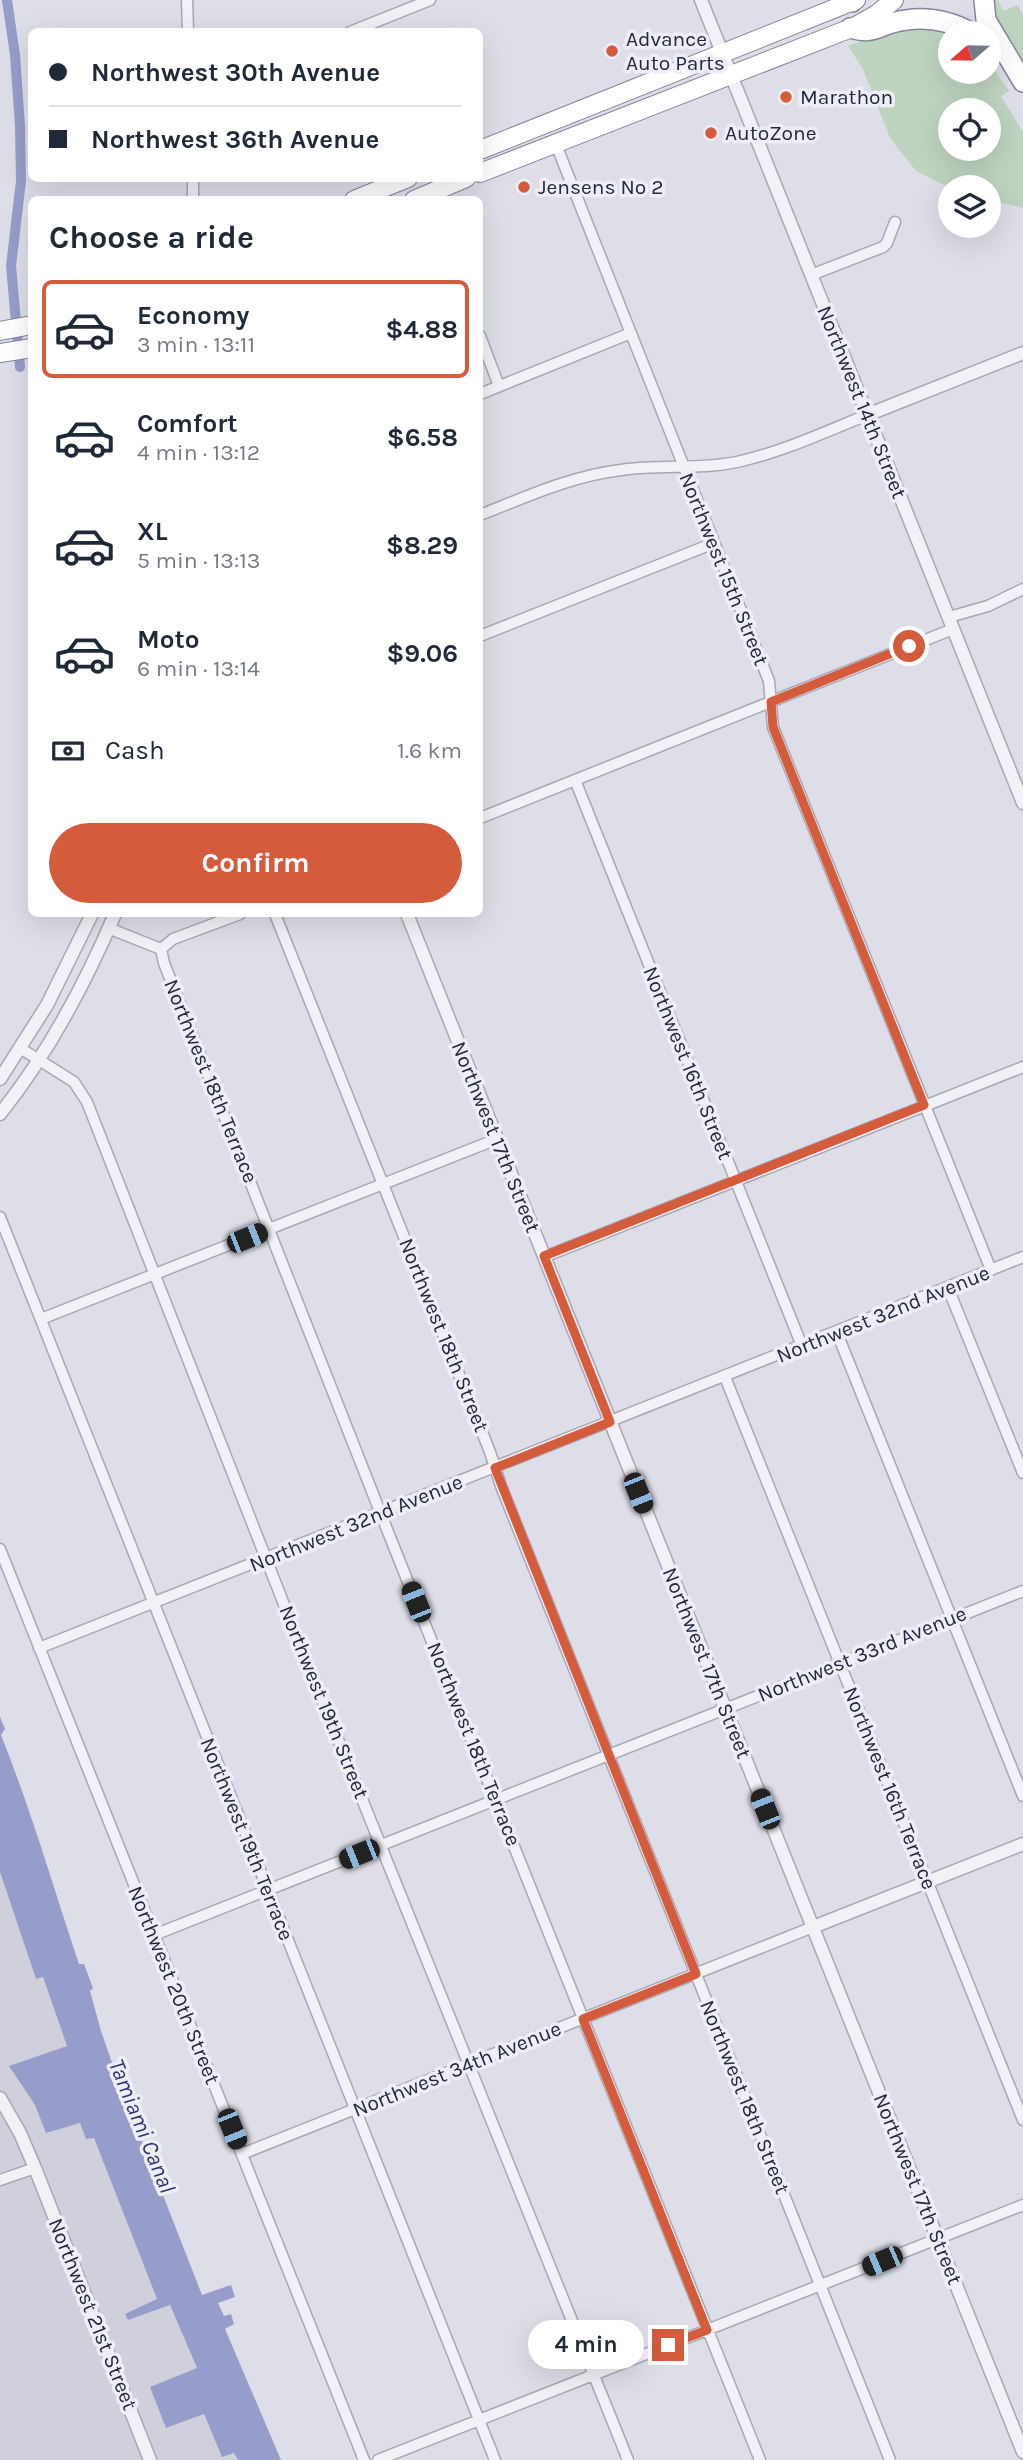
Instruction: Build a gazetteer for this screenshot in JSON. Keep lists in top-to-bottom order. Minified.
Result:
{"streets":{"street":["Northwest 14th Street","Northwest 15th Street","Northwest 16th Street","Northwest 18th Terrace","Northwest 17th Street","Northwest 32nd Avenue","Northwest 18th Street","Northwest 33rd Avenue","Northwest 19th Street","Northwest 16th Terrace","Northwest 19th Terrace","Northwest 20th Street","Northwest 34th Avenue","Northwest 21st Street"]},"crossings":[["Northwest 15th Street","Northwest 32nd Avenue"],["Northwest 16th Street","Northwest 32nd Avenue"],["Northwest 18th Terrace","Northwest 32nd Avenue"],["Northwest 18th Terrace","Northwest 33rd Avenue"],["Northwest 18th Terrace","Northwest 34th Avenue"],["Northwest 17th Street","Northwest 32nd Avenue"],["Northwest 17th Street","Northwest 33rd Avenue"],["Northwest 17th Street","Northwest 34th Avenue"],["Northwest 32nd Avenue","Northwest 18th Street"],["Northwest 32nd Avenue","Northwest 19th Street"],["Northwest 32nd Avenue","Northwest 16th Terrace"],["Northwest 32nd Avenue","Northwest 19th Terrace"],["Northwest 32nd Avenue","Northwest 20th Street"],["Northwest 18th Street","Northwest 33rd Avenue"],["Northwest 18th Street","Northwest 34th Avenue"],["Northwest 33rd Avenue","Northwest 19th Street"],["Northwest 33rd Avenue","Northwest 16th Terrace"],["Northwest 33rd Avenue","Northwest 19th Terrace"],["Northwest 33rd Avenue","Northwest 20th Street"],["Northwest 19th Street","Northwest 34th Avenue"],["Northwest 16th Terrace","Northwest 34th Avenue"],["Northwest 19th Terrace","Northwest 34th Avenue"],["Northwest 20th Street","Northwest 34th Avenue"]],"water":["Tamiami Canal"],"places":["Advance Auto Parts","Marathon","AutoZone","Jensens No 2"],"north":"left","page":{"banner":["Northwest 30th Avenue","Northwest 36th Avenue"],"heading":"Choose a ride","list":[{"name":"Economy","note":"3 min · 13:11","value":"$4.88"},{"name":"Comfort","note":"4 min · 13:12","value":"$6.58"},{"name":"XL","note":"5 min · 13:13","value":"$8.29"},{"name":"Moto","note":"6 min · 13:14","value":"$9.06"}],"pay":["Cash","1.6 km"],"buttons":"Confirm","bubble":"4 min"}}
